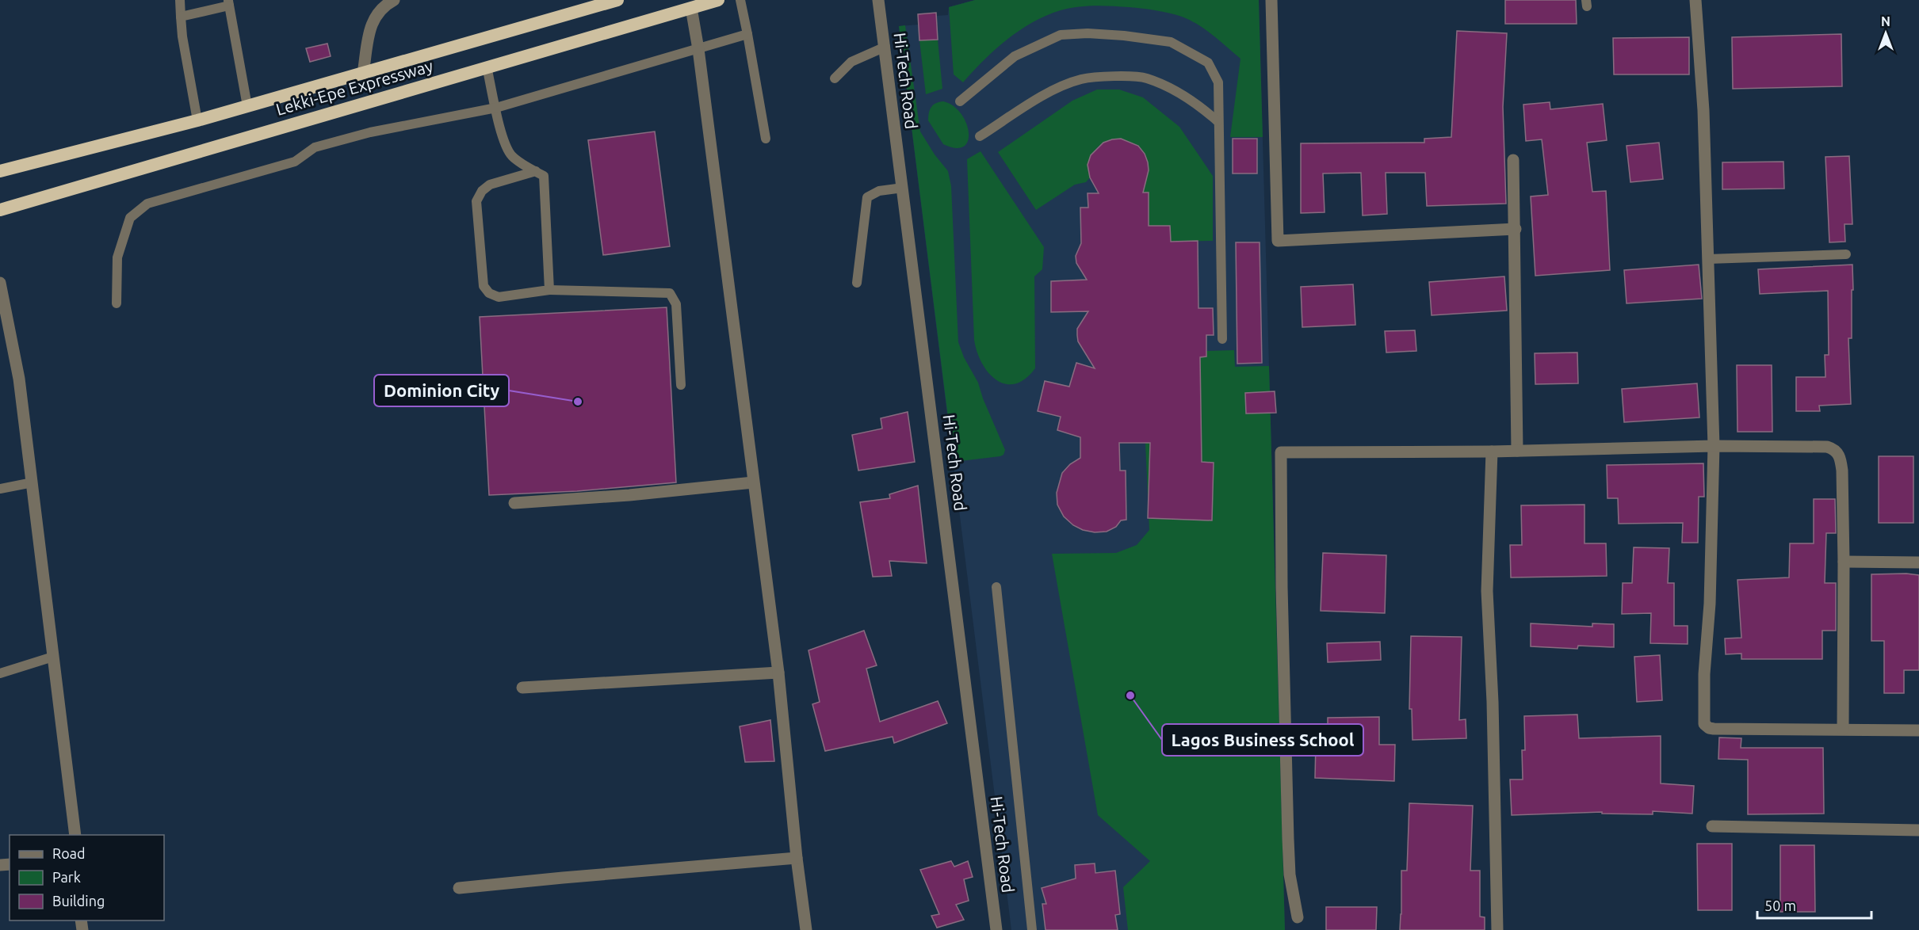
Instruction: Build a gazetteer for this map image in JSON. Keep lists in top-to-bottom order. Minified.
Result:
{"streets":{"highway":["Lekki-Epe Expressway"],"street":["Hi-Tech Road"]},"places":["Dominion City","Lagos Business School"],"legend":["Road","Park","Building"],"scale_bar":"50 m","north":"top"}
